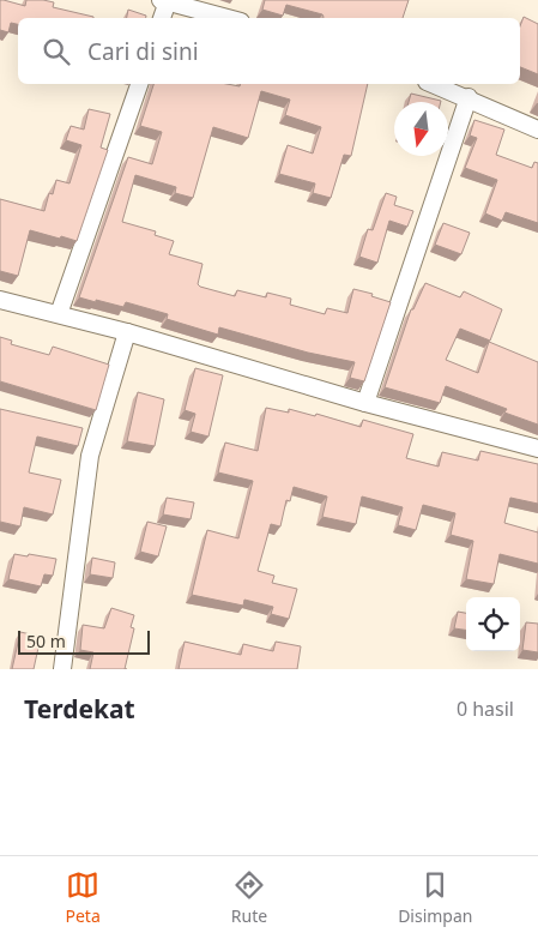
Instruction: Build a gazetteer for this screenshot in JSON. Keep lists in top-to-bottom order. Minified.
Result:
{"scale_bar":"50 m","north":"bottom","page":{"search":"Cari di sini","scale":"50 m","heading":["Terdekat","0 hasil"],"nav":["Peta","Rute","Disimpan"]}}
